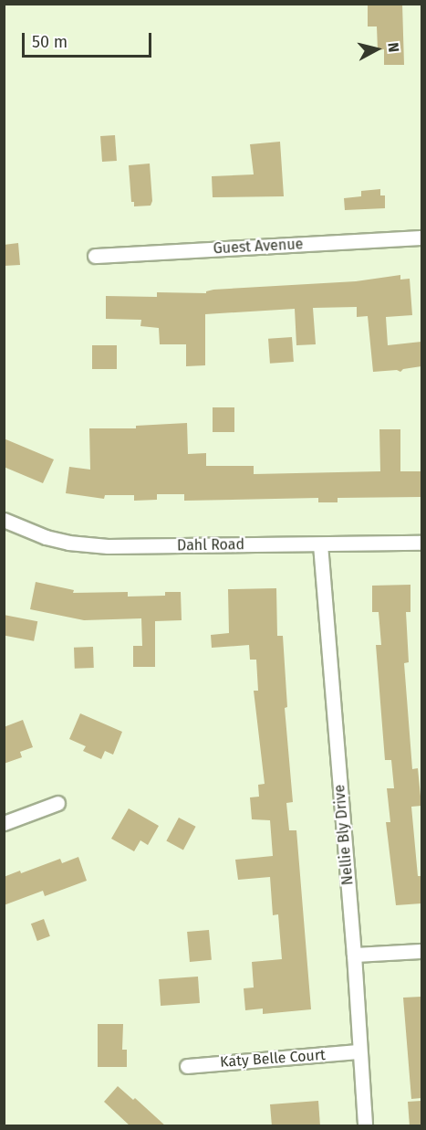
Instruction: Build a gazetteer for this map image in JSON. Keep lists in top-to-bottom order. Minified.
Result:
{"streets":{"street":["Guest Avenue","Dahl Road","Nellie Bly Drive","Katy Belle Court"]},"crossings":[["Dahl Road","Nellie Bly Drive"],["Nellie Bly Drive","Katy Belle Court"]],"scale_bar":"50 m","north":"right"}
